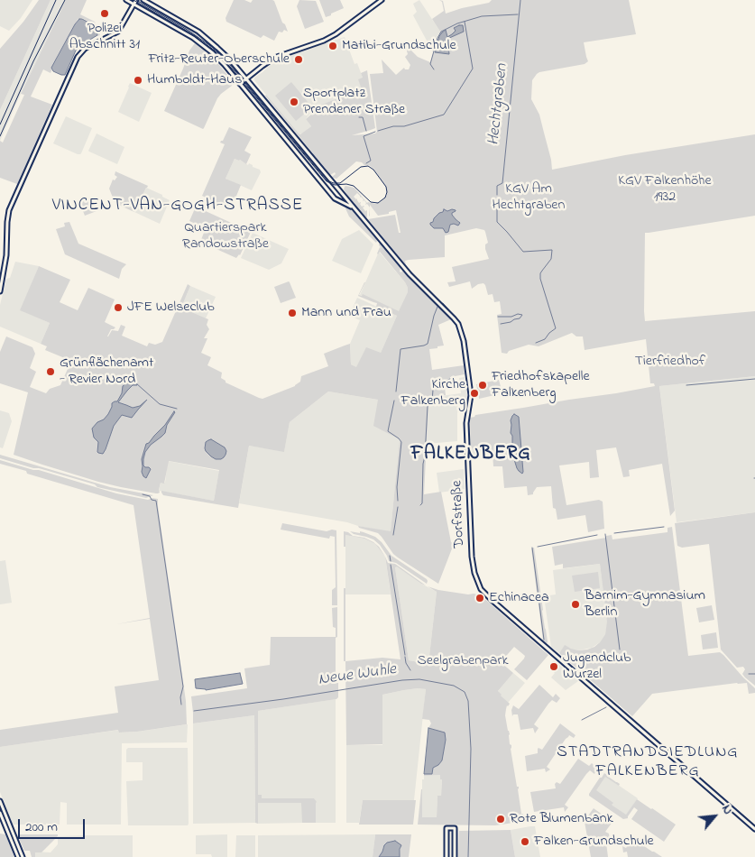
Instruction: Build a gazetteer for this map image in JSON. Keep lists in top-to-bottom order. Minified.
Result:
{"streets":{"main road":["Dorfstraße"]},"districts":["VINCENT-VAN-GOGH-STRASSE","FALKENBERG","STADTRANDSIEDLUNG FALKENBERG"],"water":["Hechtgraben","Neue Wuhle"],"parks":["KGV Falkenhöhe 1932","KGV Am Hechtgraben","Quartierspark Randowstraße","Tierfriedhof","Seelgrabenpark"],"places":["Polizei Abschnitt 31","Matibi-Grundschule","Fritz-Reuter-Oberschule","Humboldt-Haus","Sportplatz Prendener Straße","JFE Welseclub","Mann und Frau","Grünflächenamt - Revier Nord","Friedhofskapelle Falkenberg","Kirche Falkenberg","Echinacea","Barnim-Gymnasium Berlin","Jugendclub Wurzel","Rote Blumenbank","Falken-Grundschule"],"scale_bar":"200 m","north":"top right"}
